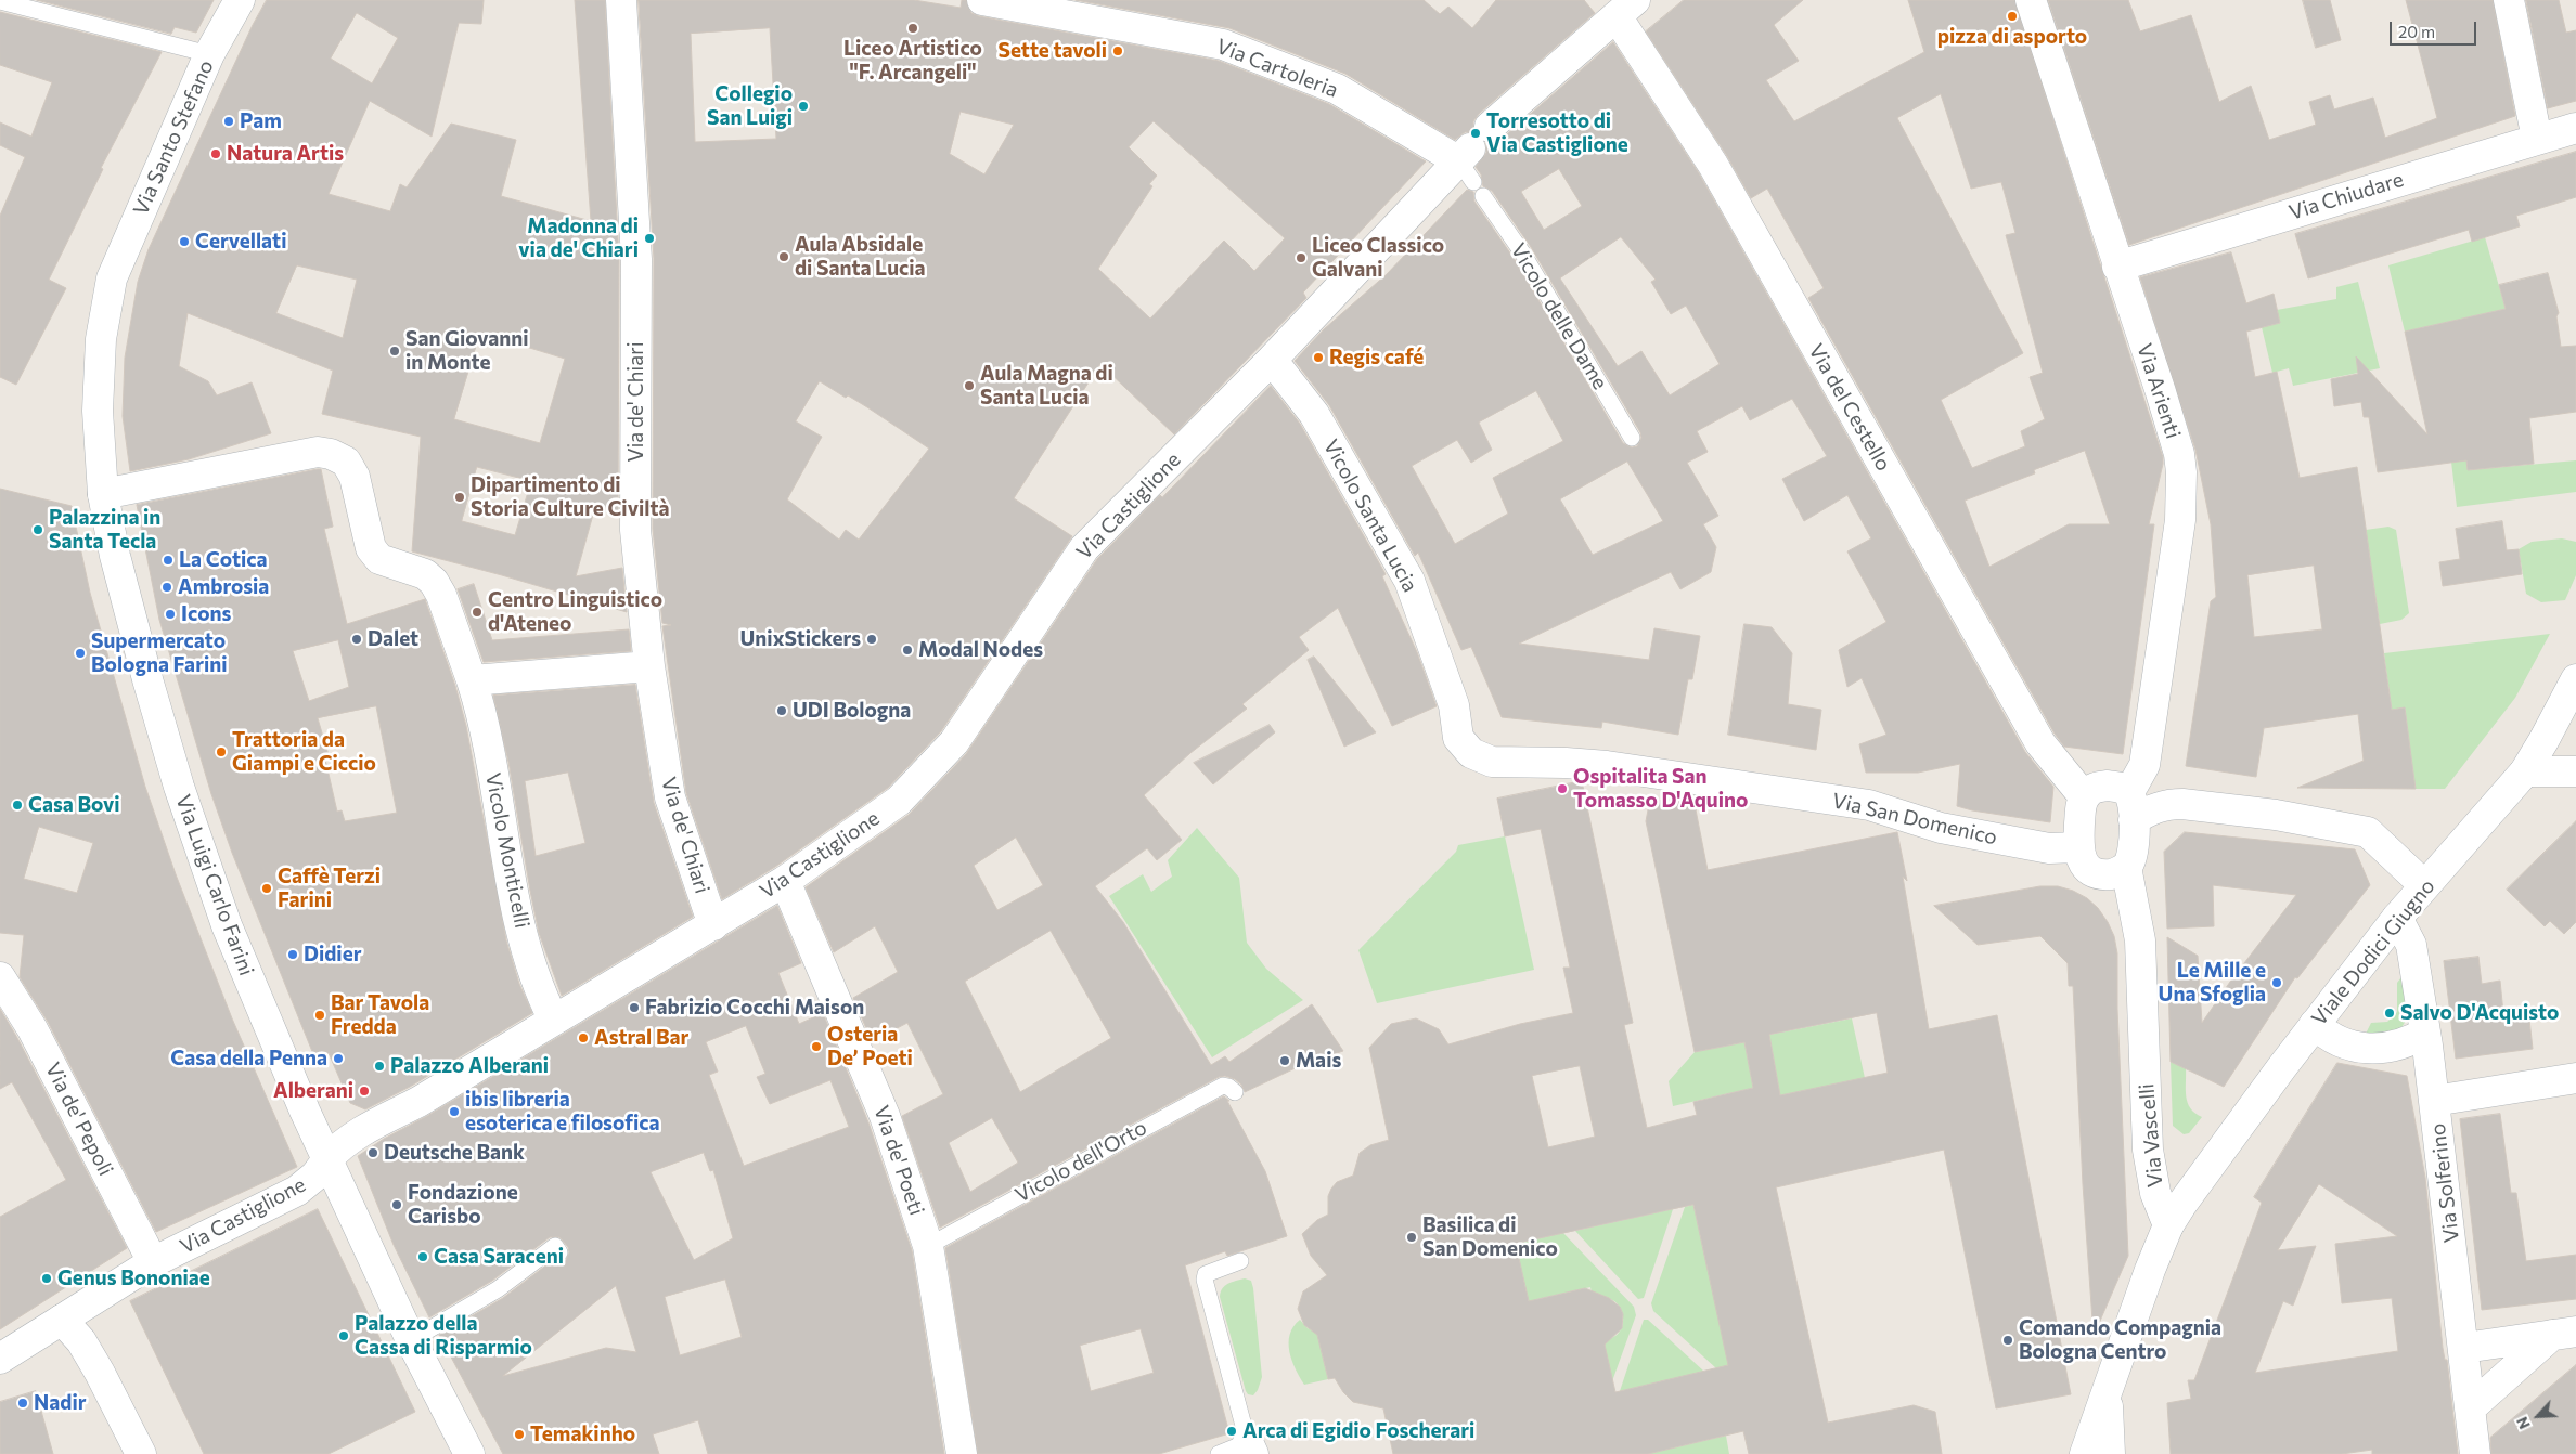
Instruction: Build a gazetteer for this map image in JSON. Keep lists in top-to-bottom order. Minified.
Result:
{"streets":{"street":["Via Cartoleria","Via Santo Stefano","Via Chiudare","Via Arienti","Via de' Chiari","Via del Cestello","Via Castiglione","Vicolo Santa Lucia","Via San Domenico","Vicolo Monticelli","Via Luigi Carlo Farini","Viale Dodici Giugno","Via de' Pepoli","Via Vascelli","Via de' Poeti","Via Solferino"],"lane":["Vicolo delle Dame","Vicolo dell'Orto"]},"crossings":[["Via Cartoleria","Via Castiglione"],["Via Santo Stefano","Via Luigi Carlo Farini"],["Via Chiudare","Via Arienti"],["Via Arienti","Via del Cestello"],["Via Arienti","Via San Domenico"],["Via Arienti","Via Vascelli"],["Via de' Chiari","Via Castiglione"],["Via del Cestello","Via San Domenico"],["Via del Cestello","Via Vascelli"],["Via Castiglione","Vicolo Santa Lucia"],["Via Castiglione","Vicolo Monticelli"],["Via Castiglione","Via Luigi Carlo Farini"],["Via Castiglione","Via de' Pepoli"],["Via Castiglione","Via de' Poeti"],["Vicolo Santa Lucia","Via San Domenico"],["Via San Domenico","Via Vascelli"],["Vicolo Monticelli","Via Luigi Carlo Farini"],["Viale Dodici Giugno","Via Vascelli"],["Viale Dodici Giugno","Via Solferino"],["Via de' Poeti","Vicolo dell'Orto"]],"places":["pizza di asporto","Liceo Artistico \"F. Arcangeli\"","Sette tavoli","Collegio San Luigi","Pam","Torresotto di Via Castiglione","Natura Artis","Madonna di via de' Chiari","Cervellati","Aula Absidale di Santa Lucia","Liceo Classico Galvani","San Giovanni in Monte","Regis café","Aula Magna di Santa Lucia","Dipartimento di Storia Culture Civiltà","Palazzina in Santa Tecla","La Cotica","Ambrosia","Centro Linguistico d'Ateneo","Icons","Dalet","UnixStickers","Modal Nodes","Supermercato Bologna Farini","UDI Bologna","Trattoria da Giampi e Ciccio","Ospitalita San Tomasso D'Aquino","Casa Bovi","Caffè Terzi Farini","Didier","Le Mille e Una Sfoglia","Fabrizio Cocchi Maison","Salvo D'Acquisto","Bar Tavola Fredda","Astral Bar","Osteria De’ Poeti","Casa della Penna","Mais","Palazzo Alberani","Alberani","ibis libreria esoterica e filosofica","Deutsche Bank","Fondazione Carisbo","Basilica di San Domenico","Casa Saraceni","Genus Bononiae","Palazzo della Cassa di Risparmio","Comando Compagnia Bologna Centro","Nadir","Arca di Egidio Foscherari","Temakinho"],"scale_bar":"20 m","north":"bottom left"}
